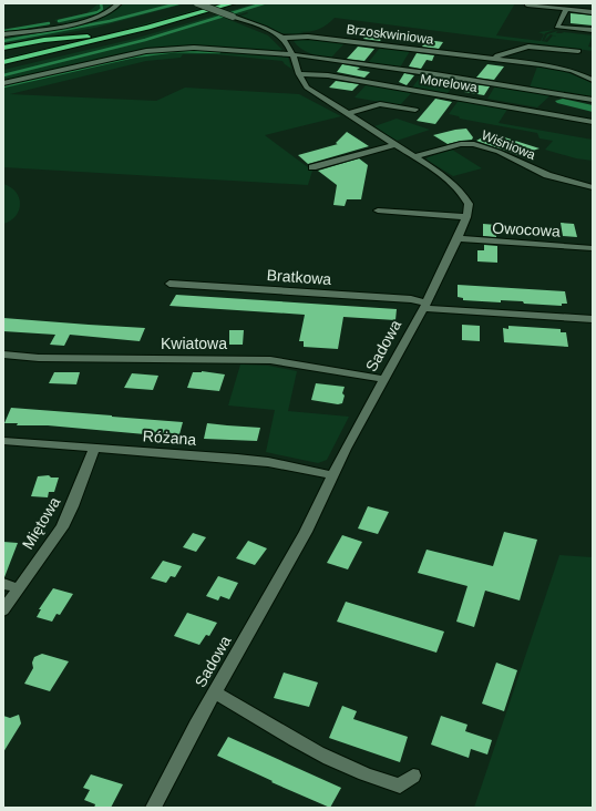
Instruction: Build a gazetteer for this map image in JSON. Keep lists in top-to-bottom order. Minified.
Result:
{"streets":{"street":["Brzoskwiniowa","Morelowa","Wiśniowa","Owocowa","Bratkowa","Kwiatowa","Sadowa","Różana","Miętowa"]},"crossings":[["Brzoskwiniowa","Sadowa"],["Morelowa","Sadowa"],["Wiśniowa","Sadowa"],["Owocowa","Sadowa"],["Bratkowa","Sadowa"],["Kwiatowa","Sadowa"],["Sadowa","Różana"],["Różana","Miętowa"]]}
